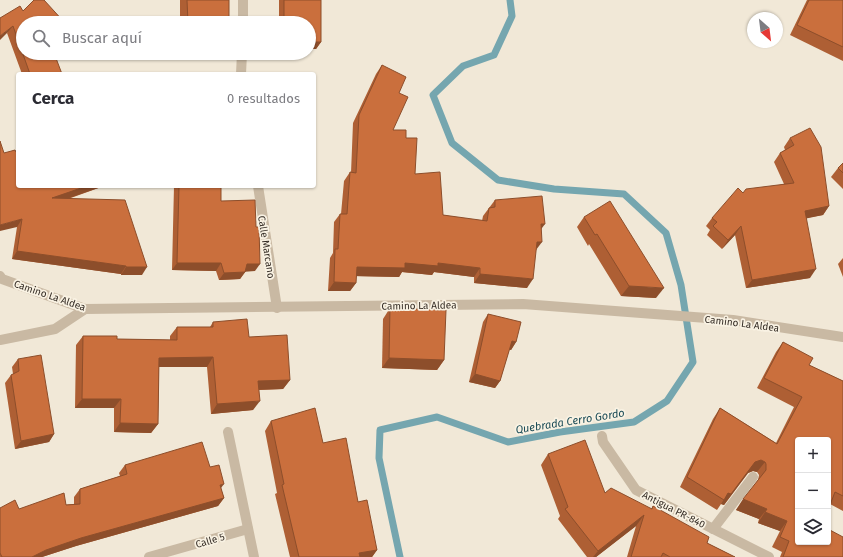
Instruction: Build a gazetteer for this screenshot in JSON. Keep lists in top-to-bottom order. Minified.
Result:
{"streets":{"street":["Calle Marcano","Camino La Aldea","Antigua PR-840","Calle 5"]},"crossings":[["Calle Marcano","Camino La Aldea"]],"water":["Quebrada Cerro Gordo"],"north":"bottom right","page":{"search":"Buscar aquí","heading":["Cerca","0 resultados"],"map_buttons":["+","−"]}}
